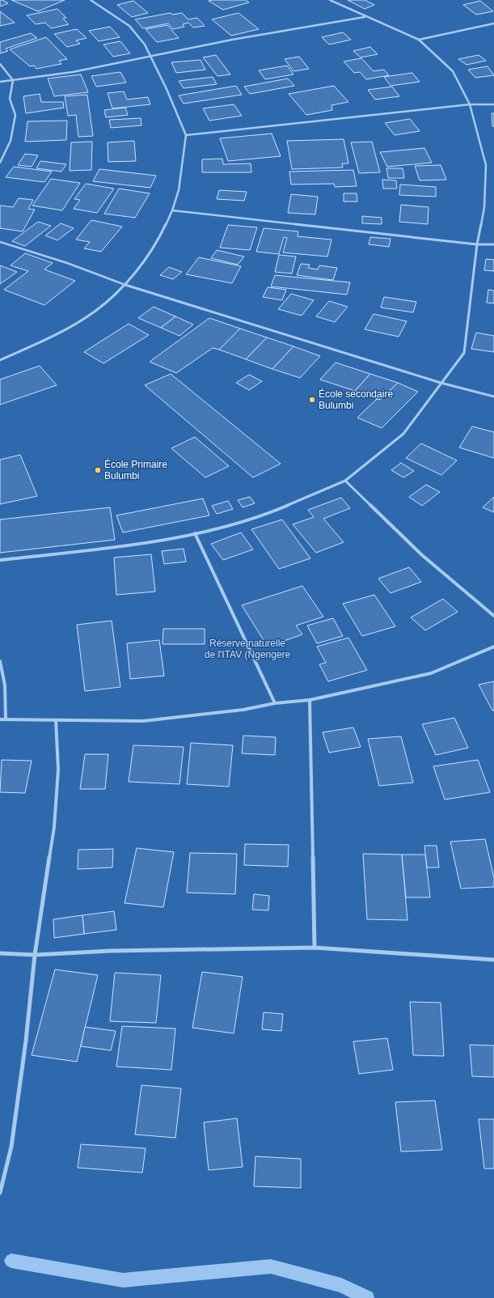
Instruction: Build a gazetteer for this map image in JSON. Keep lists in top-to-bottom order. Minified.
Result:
{"parks":["Réserve naturelle de l'ITAV (Ngengere"],"places":["École secondaire Bulumbi","École Primaire Bulumbi"]}
